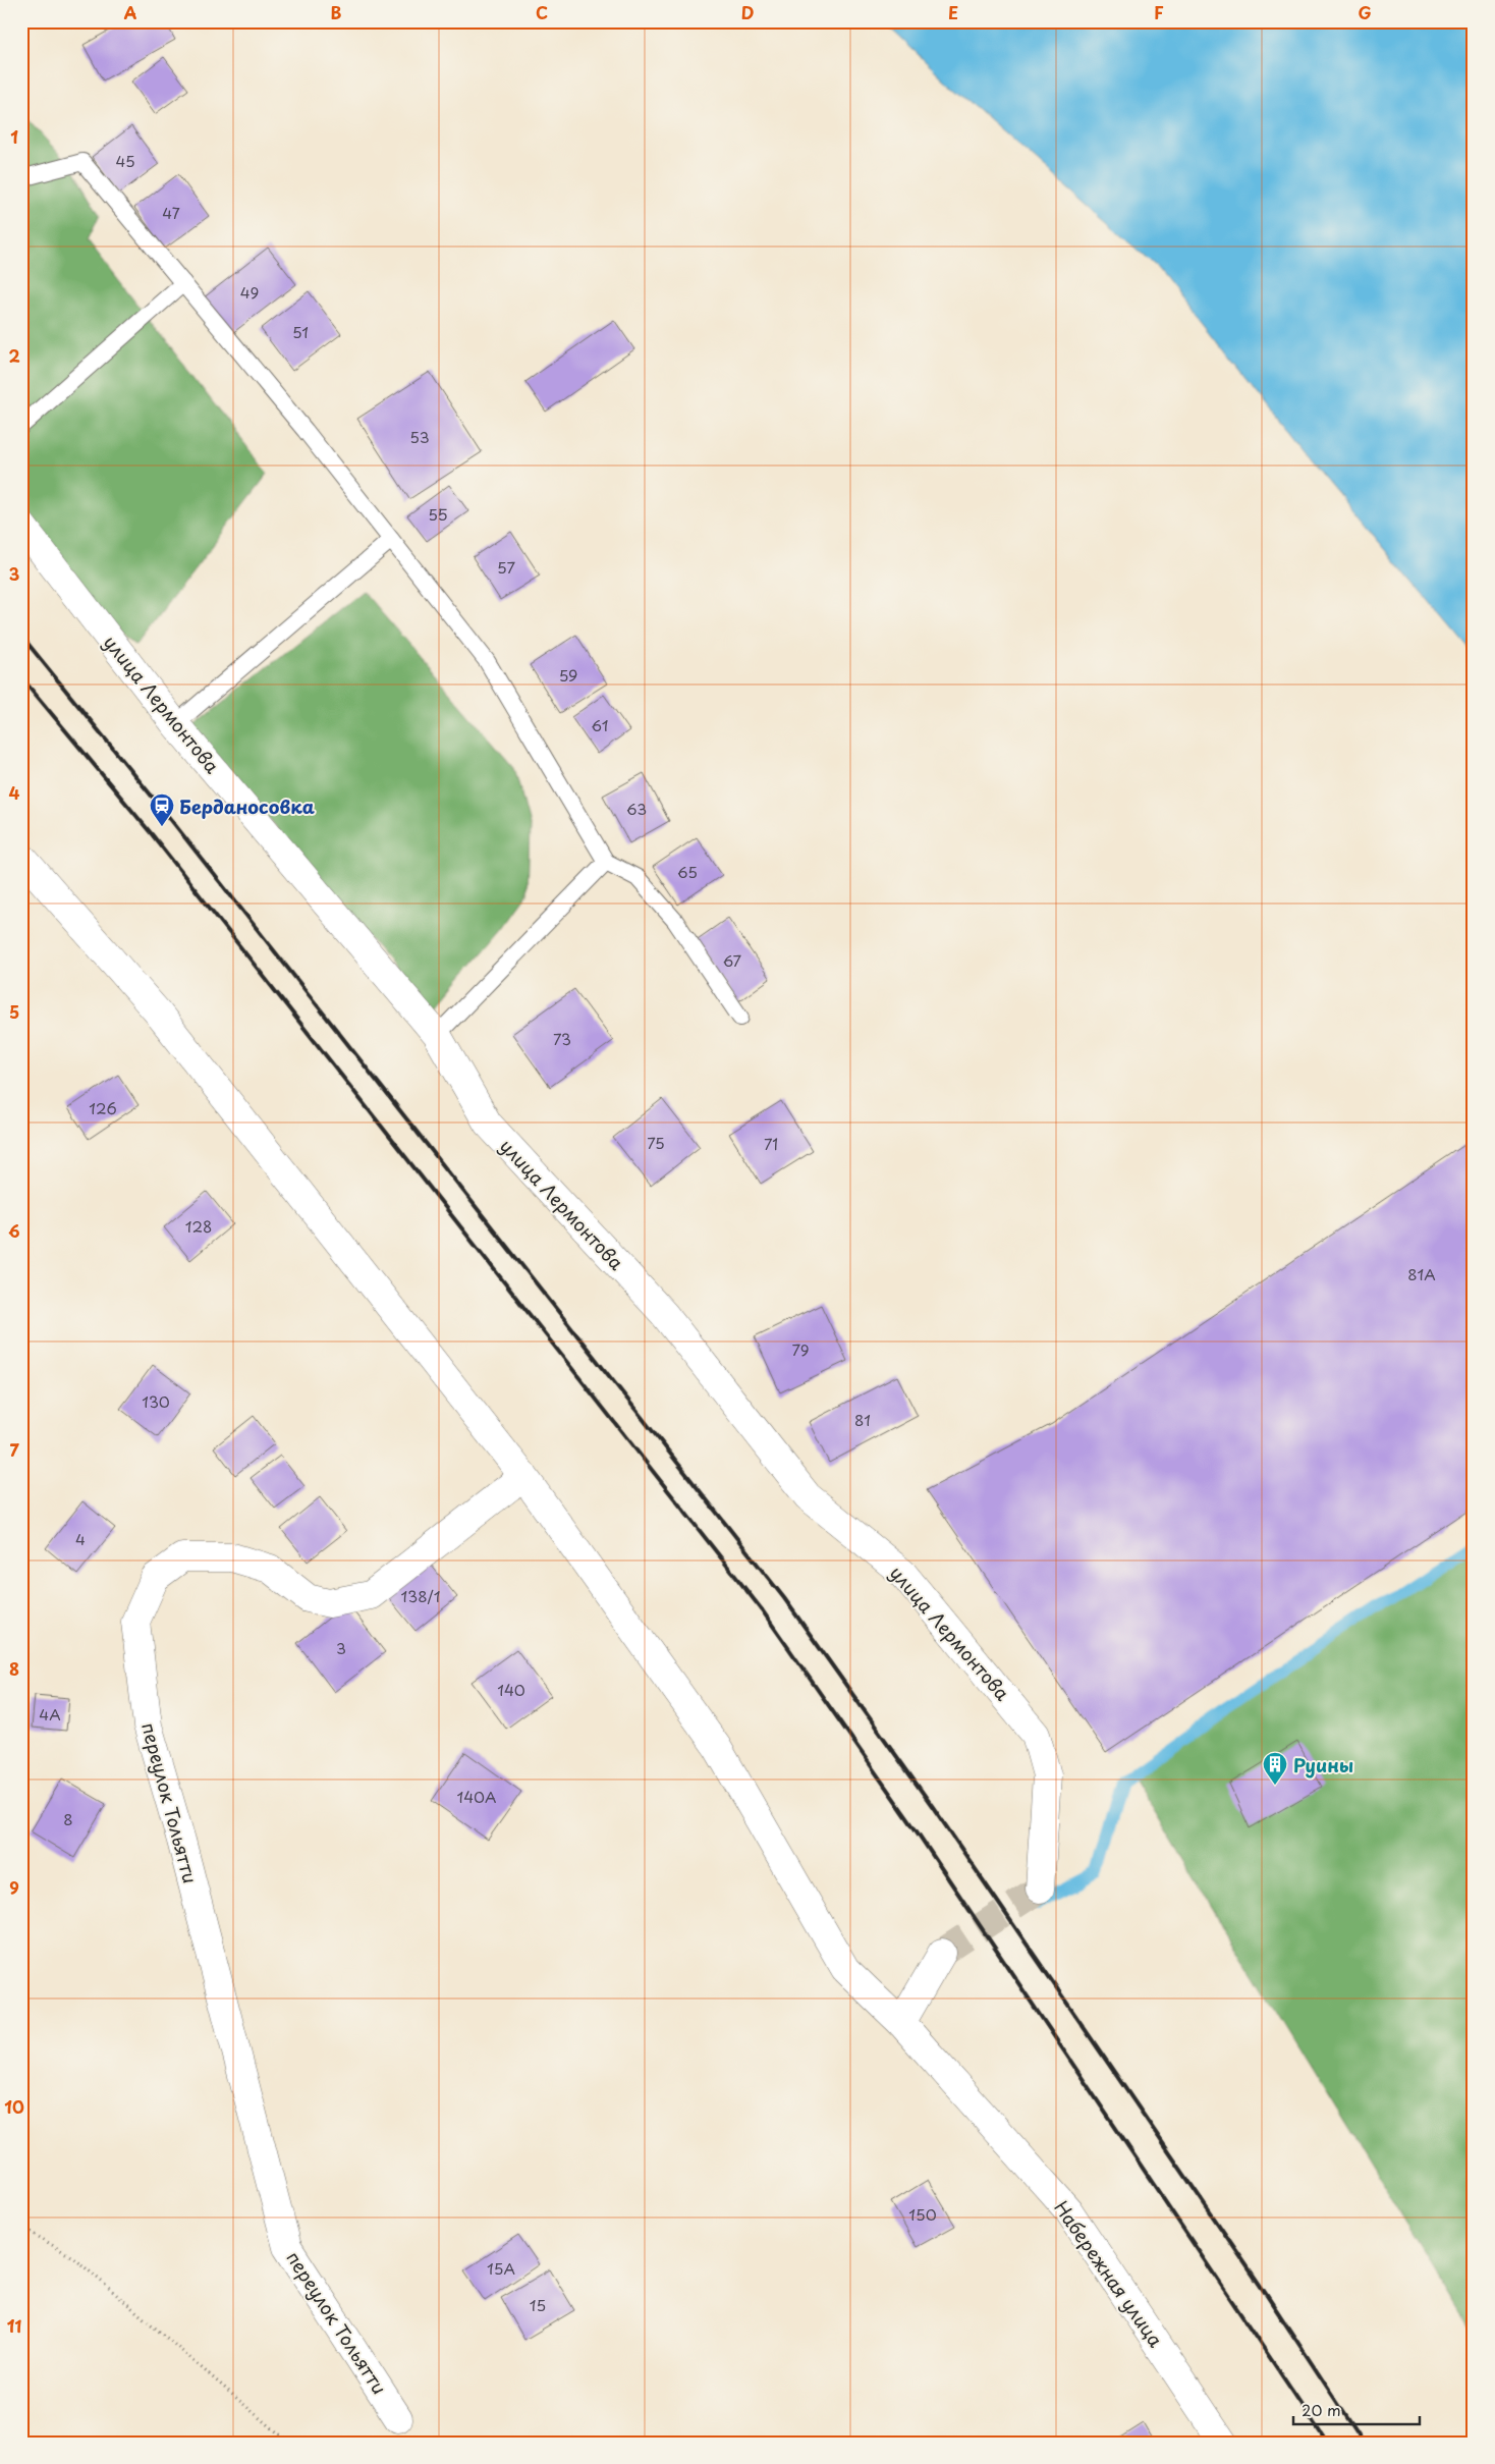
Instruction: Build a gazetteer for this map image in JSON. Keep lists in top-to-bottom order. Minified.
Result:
{"streets":{"street":["улица Лермонтова","переулок Тольятти","Набережная улица"]},"places":{"station":["Берданосовка"],"building":["Руины"]},"house_numbers":["45","47","49","51","53","55","57","59","61","63","65","67","73","126","75","71","128","81А","79","130","81","4","138/1","3","140","4А","140А","8","150","15А","15"],"scale_bar":"20 m","grid":{"columns":["A","B","C","D","E","F","G"],"rows":["1","2","3","4","5","6","7","8","9","10","11"]}}
